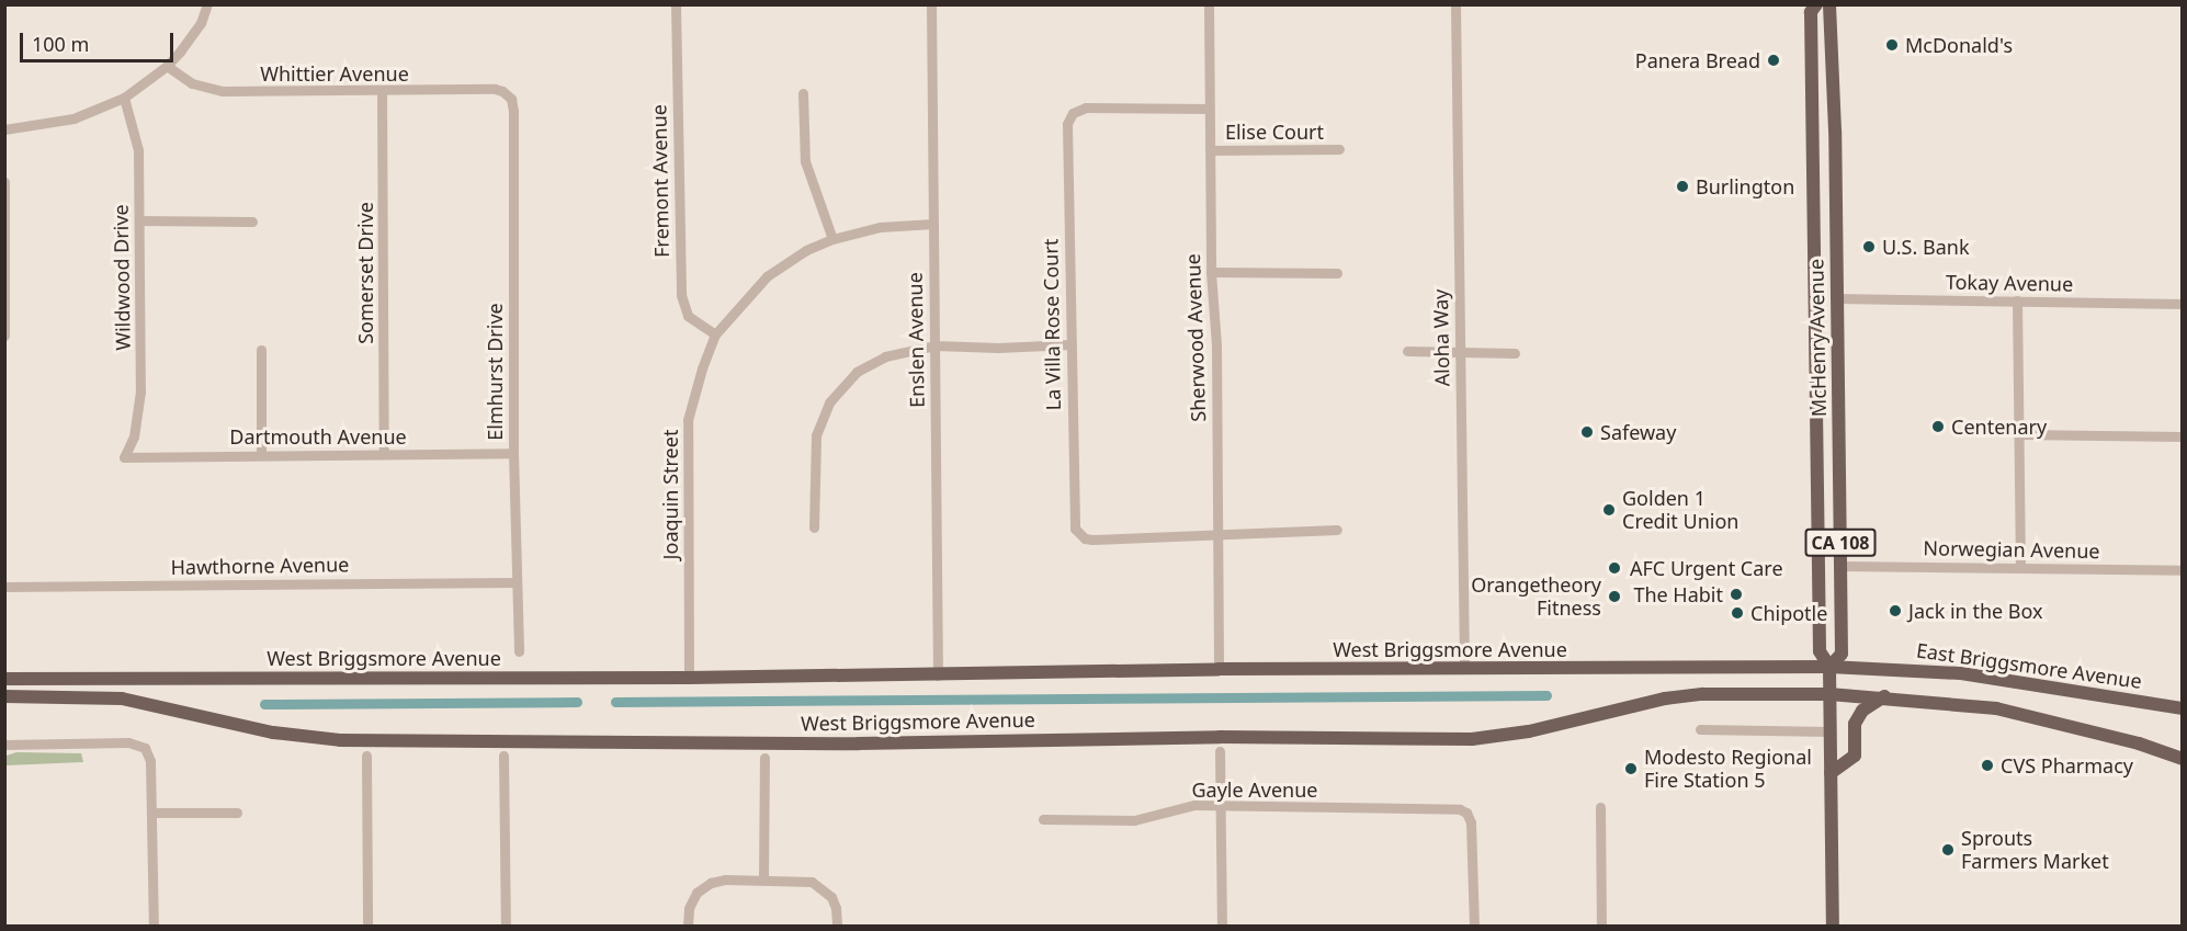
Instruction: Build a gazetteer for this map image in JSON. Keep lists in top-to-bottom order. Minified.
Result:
{"streets":{"main road":["McHenry Avenue","CA 108","West Briggsmore Avenue","East Briggsmore Avenue"],"street":["Whittier Avenue","Elise Court","Fremont Avenue","Somerset Drive","Wildwood Drive","Tokay Avenue","La Villa Rose Court","Sherwood Avenue","Aloha Way","Enslen Avenue","Elmhurst Drive","Dartmouth Avenue","Joaquin Street","Norwegian Avenue","Hawthorne Avenue","Gayle Avenue"]},"crossings":[["Whittier Avenue","Somerset Drive"],["Whittier Avenue","Elmhurst Drive"],["Elise Court","Sherwood Avenue"],["Fremont Avenue","Joaquin Street"],["Somerset Drive","Dartmouth Avenue"],["Wildwood Drive","Dartmouth Avenue"],["Tokay Avenue","McHenry Avenue"],["La Villa Rose Court","Sherwood Avenue"],["Sherwood Avenue","West Briggsmore Avenue"],["Aloha Way","West Briggsmore Avenue"],["McHenry Avenue","Norwegian Avenue"],["McHenry Avenue","West Briggsmore Avenue"],["McHenry Avenue","East Briggsmore Avenue"],["Enslen Avenue","Joaquin Street"],["Enslen Avenue","West Briggsmore Avenue"],["Elmhurst Drive","Dartmouth Avenue"],["Elmhurst Drive","Hawthorne Avenue"],["Joaquin Street","West Briggsmore Avenue"],["West Briggsmore Avenue","East Briggsmore Avenue"]],"places":["McDonald's","Panera Bread","Burlington","U.S. Bank","Centenary","Safeway","Golden 1 Credit Union","AFC Urgent Care","The Habit","Orangetheory Fitness","Jack in the Box","Chipotle","CVS Pharmacy","Modesto Regional Fire Station 5","Sprouts Farmers Market"],"scale_bar":"100 m"}
